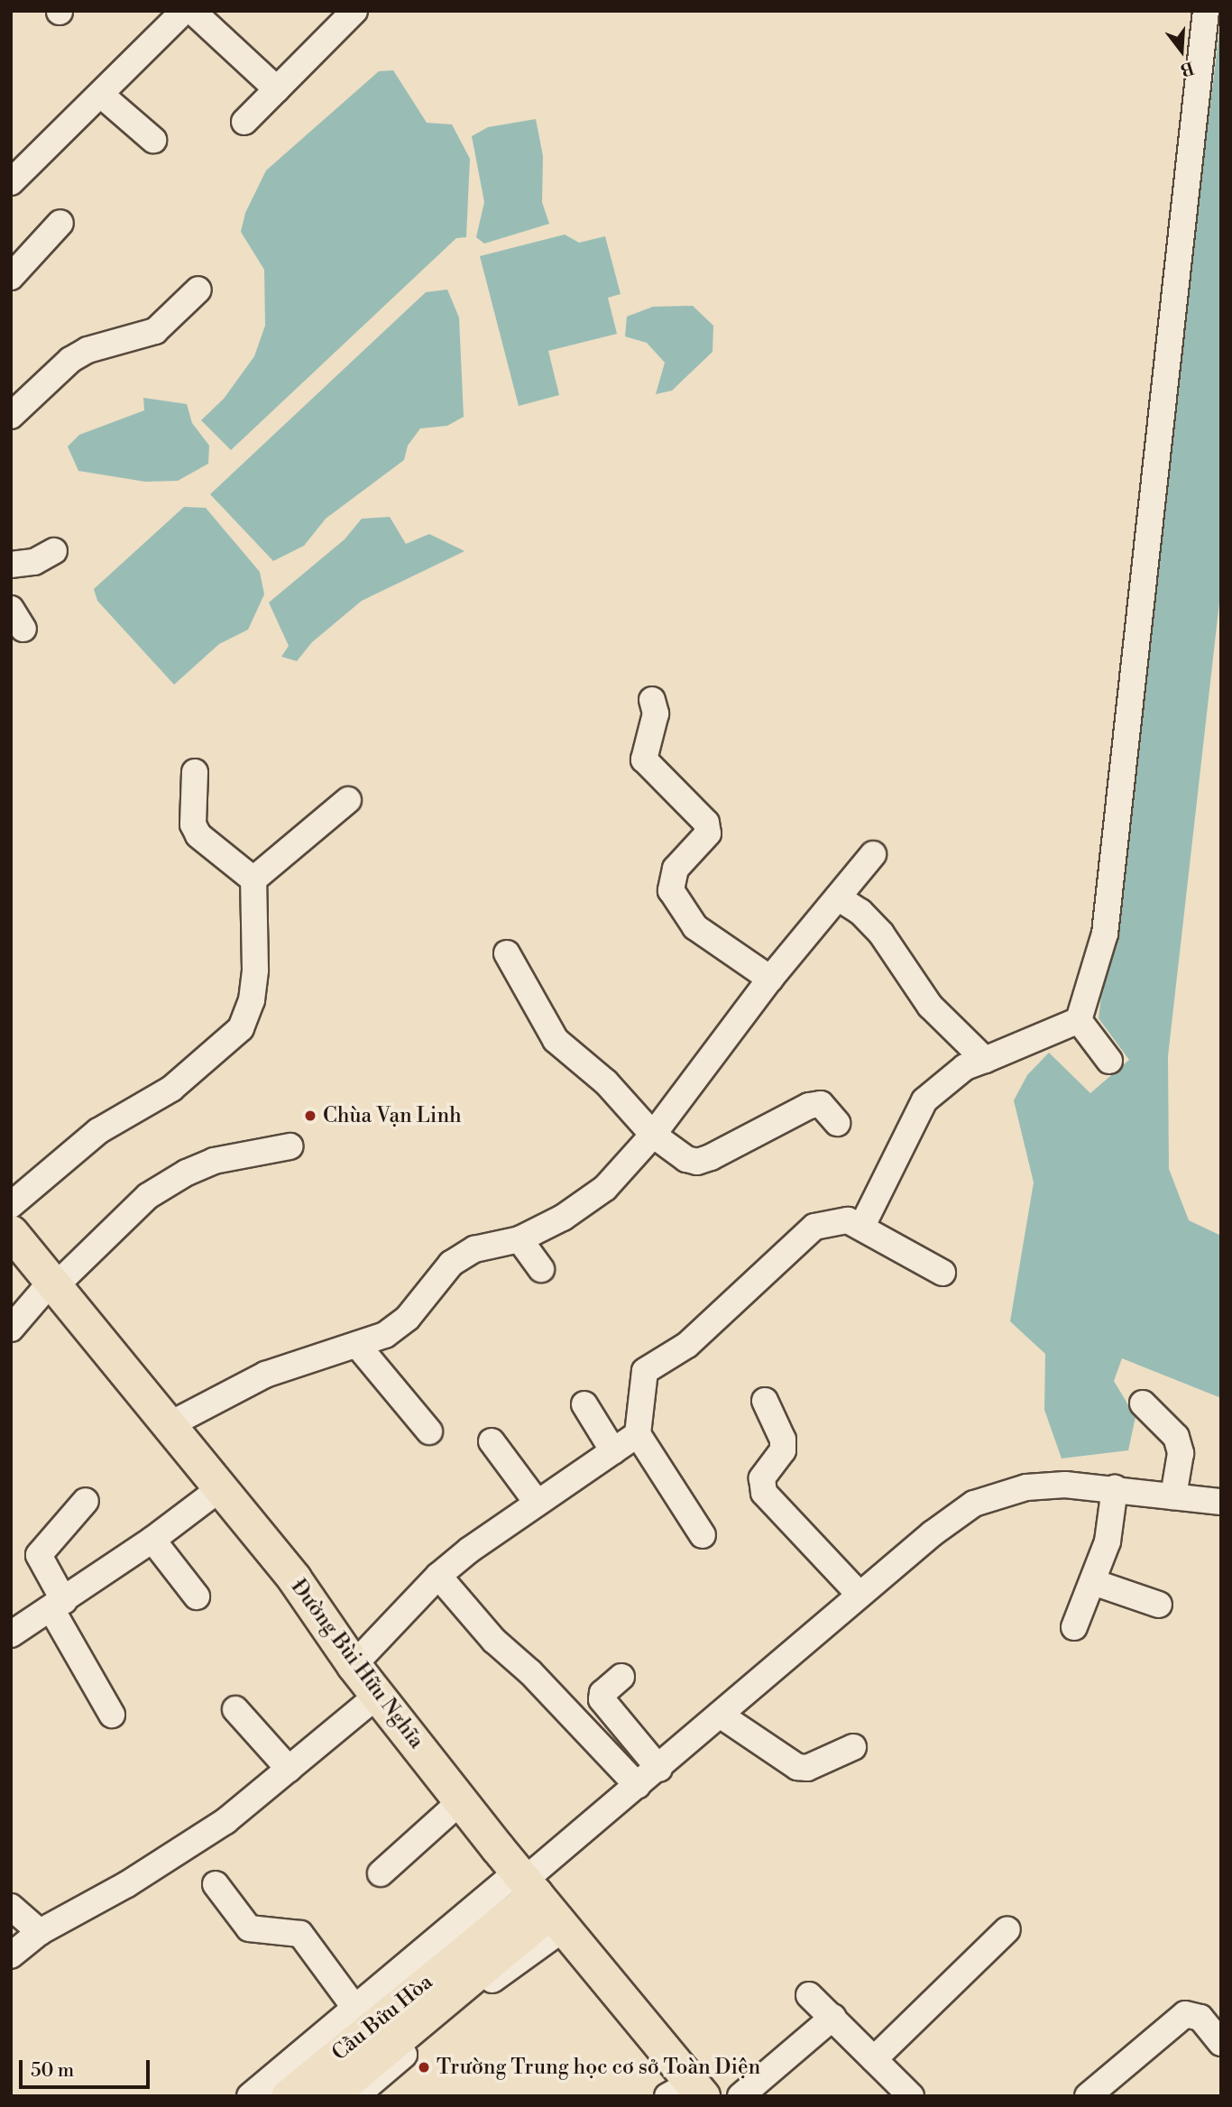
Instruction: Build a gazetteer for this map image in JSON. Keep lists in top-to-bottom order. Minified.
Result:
{"streets":{"main road":["Đường Bùi Hữu Nghĩa","Cầu Bửu Hòa"]},"crossings":[["Đường Bùi Hữu Nghĩa","Cầu Bửu Hòa"]],"places":["Chùa Vạn Linh","Trường Trung học cơ sở Toàn Diện"],"scale_bar":"50 m","north":"bottom"}
